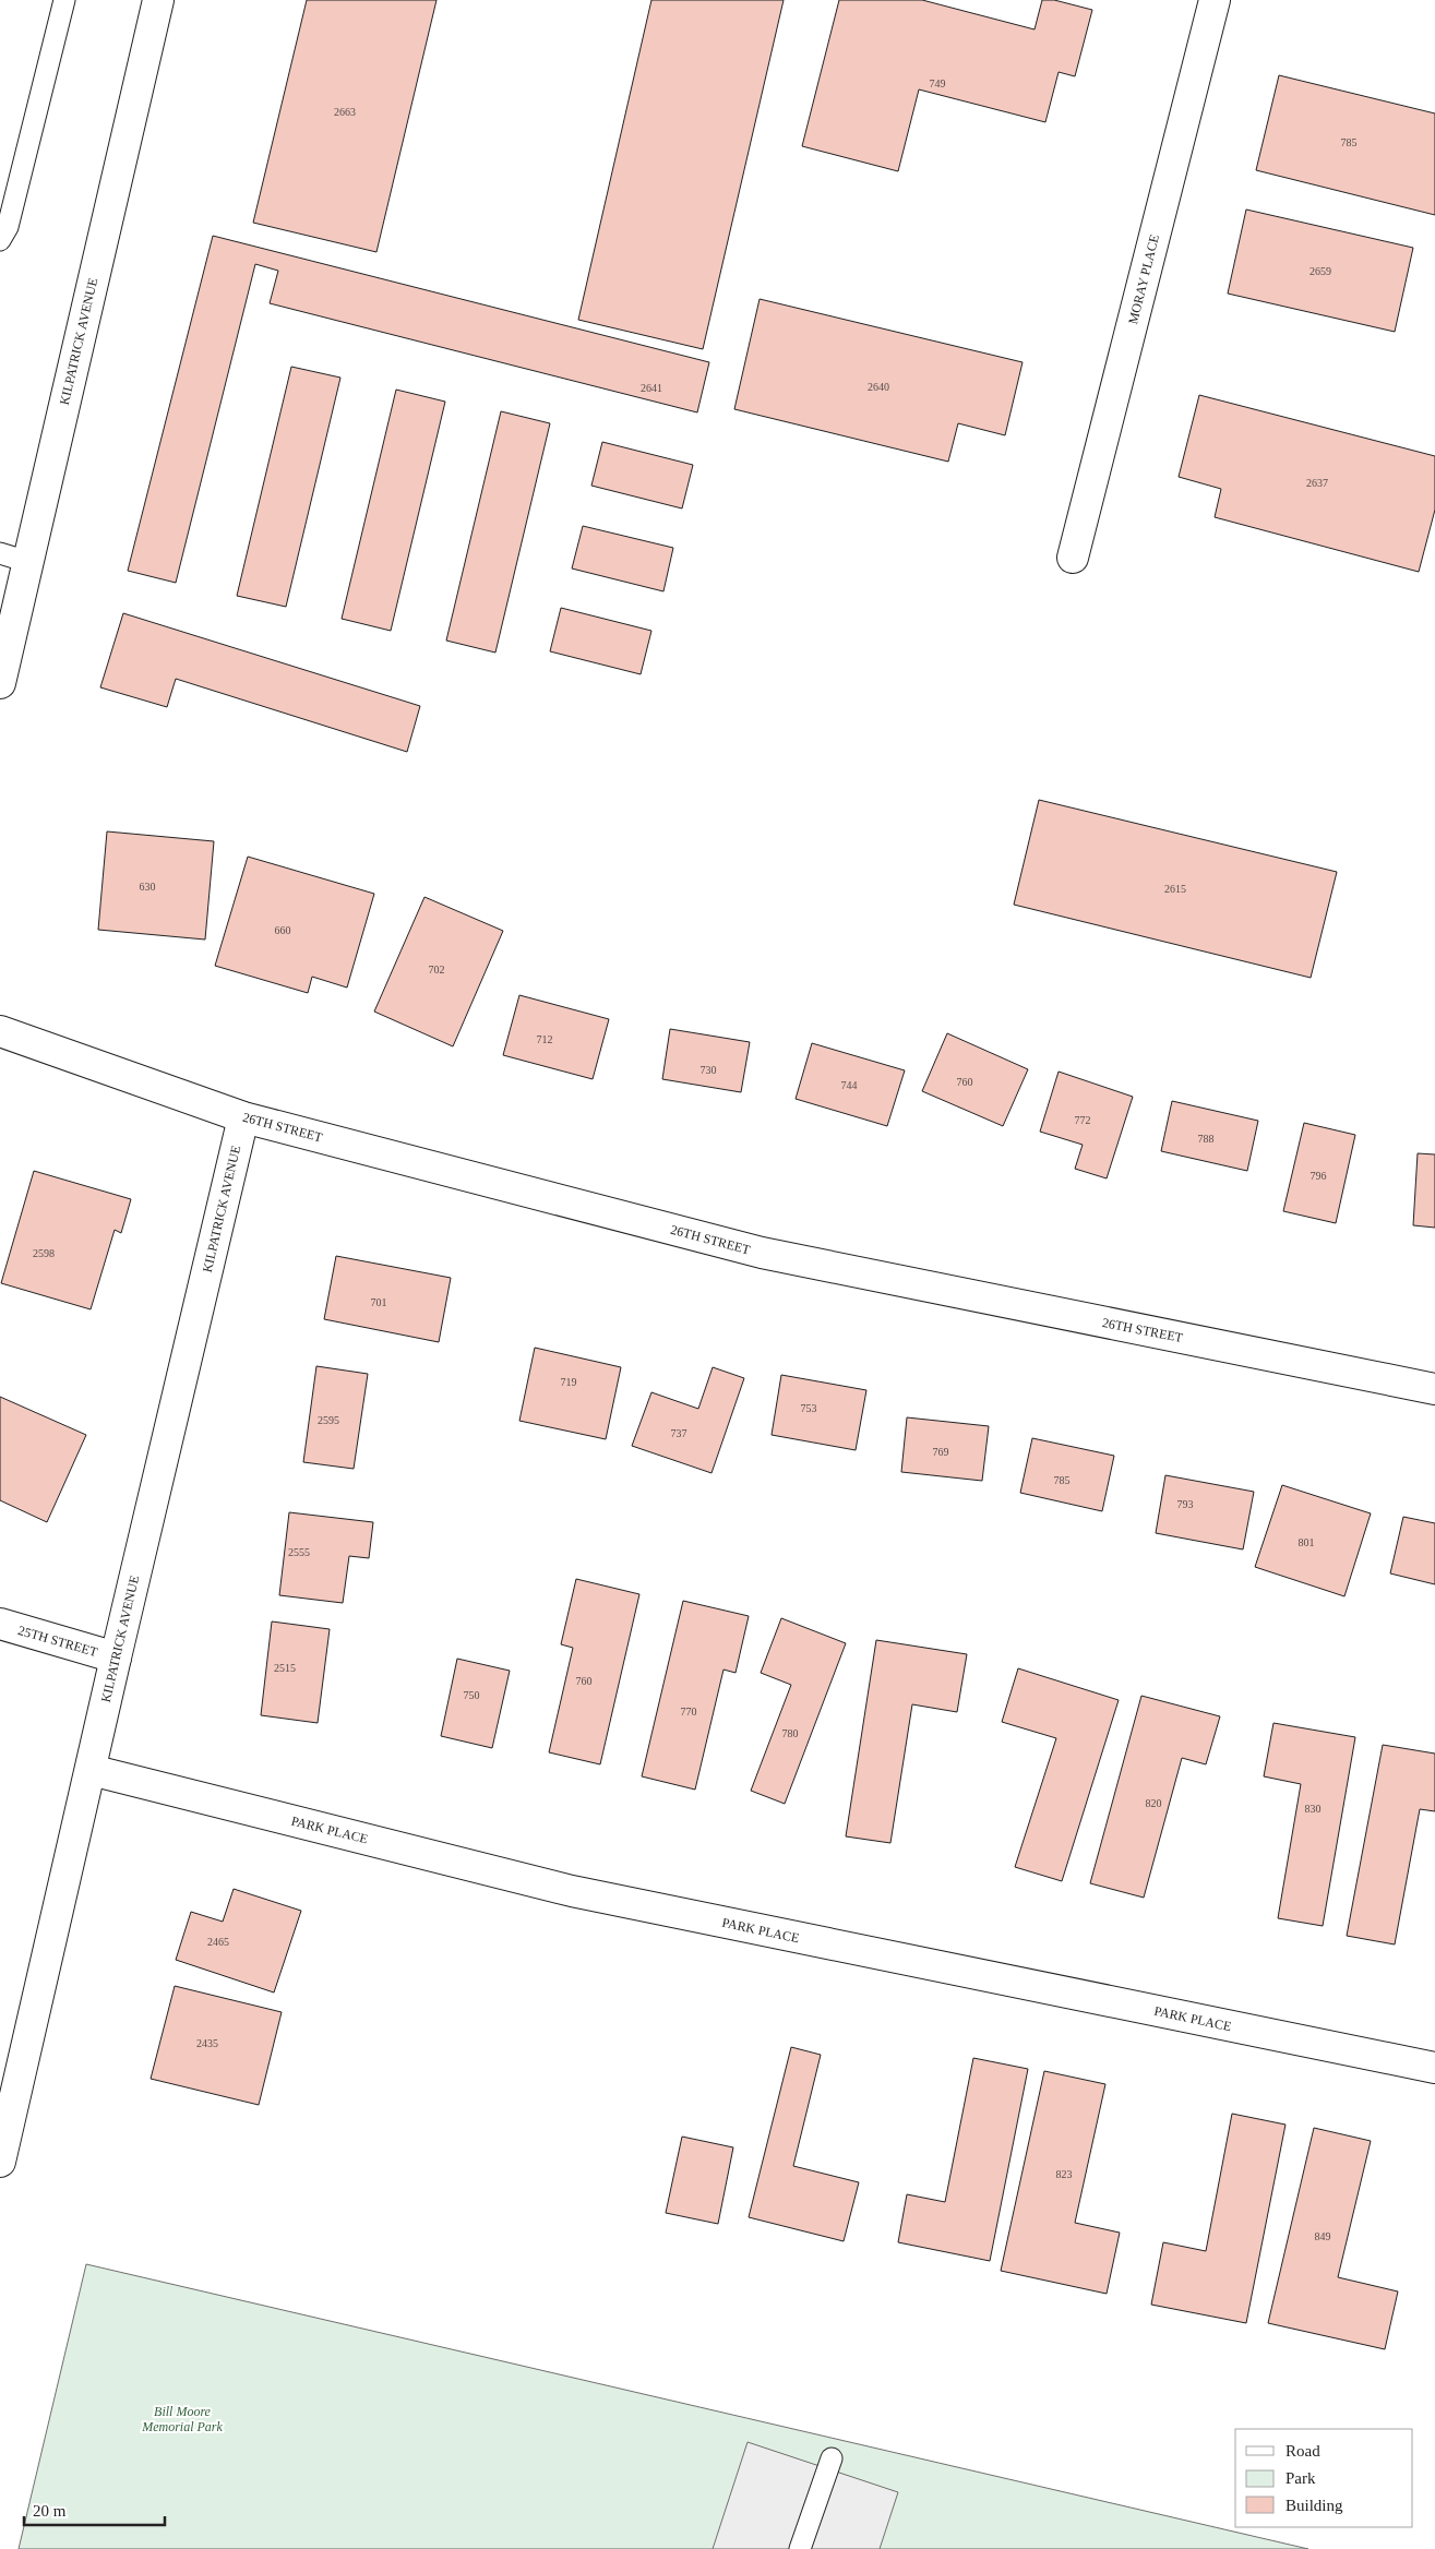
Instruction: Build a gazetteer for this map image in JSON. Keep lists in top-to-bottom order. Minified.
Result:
{"streets":{"street":["MORAY PLACE","KILPATRICK AVENUE","26TH STREET","25TH STREET","PARK PLACE"]},"crossings":[["KILPATRICK AVENUE","26TH STREET"],["KILPATRICK AVENUE","25TH STREET"],["KILPATRICK AVENUE","PARK PLACE"]],"parks":["Bill Moore Memorial Park"],"house_numbers":["749","2663","785","2659","2640","2641","2637","630","2615","660","702","712","730","760","744","772","788","796","2598","701","719","753","2595","737","769","785","793","801","2555","2515","760","750","770","780","820","830","2465","2435","823","849"],"legend":["Road","Park","Building"],"scale_bar":"20 m"}
